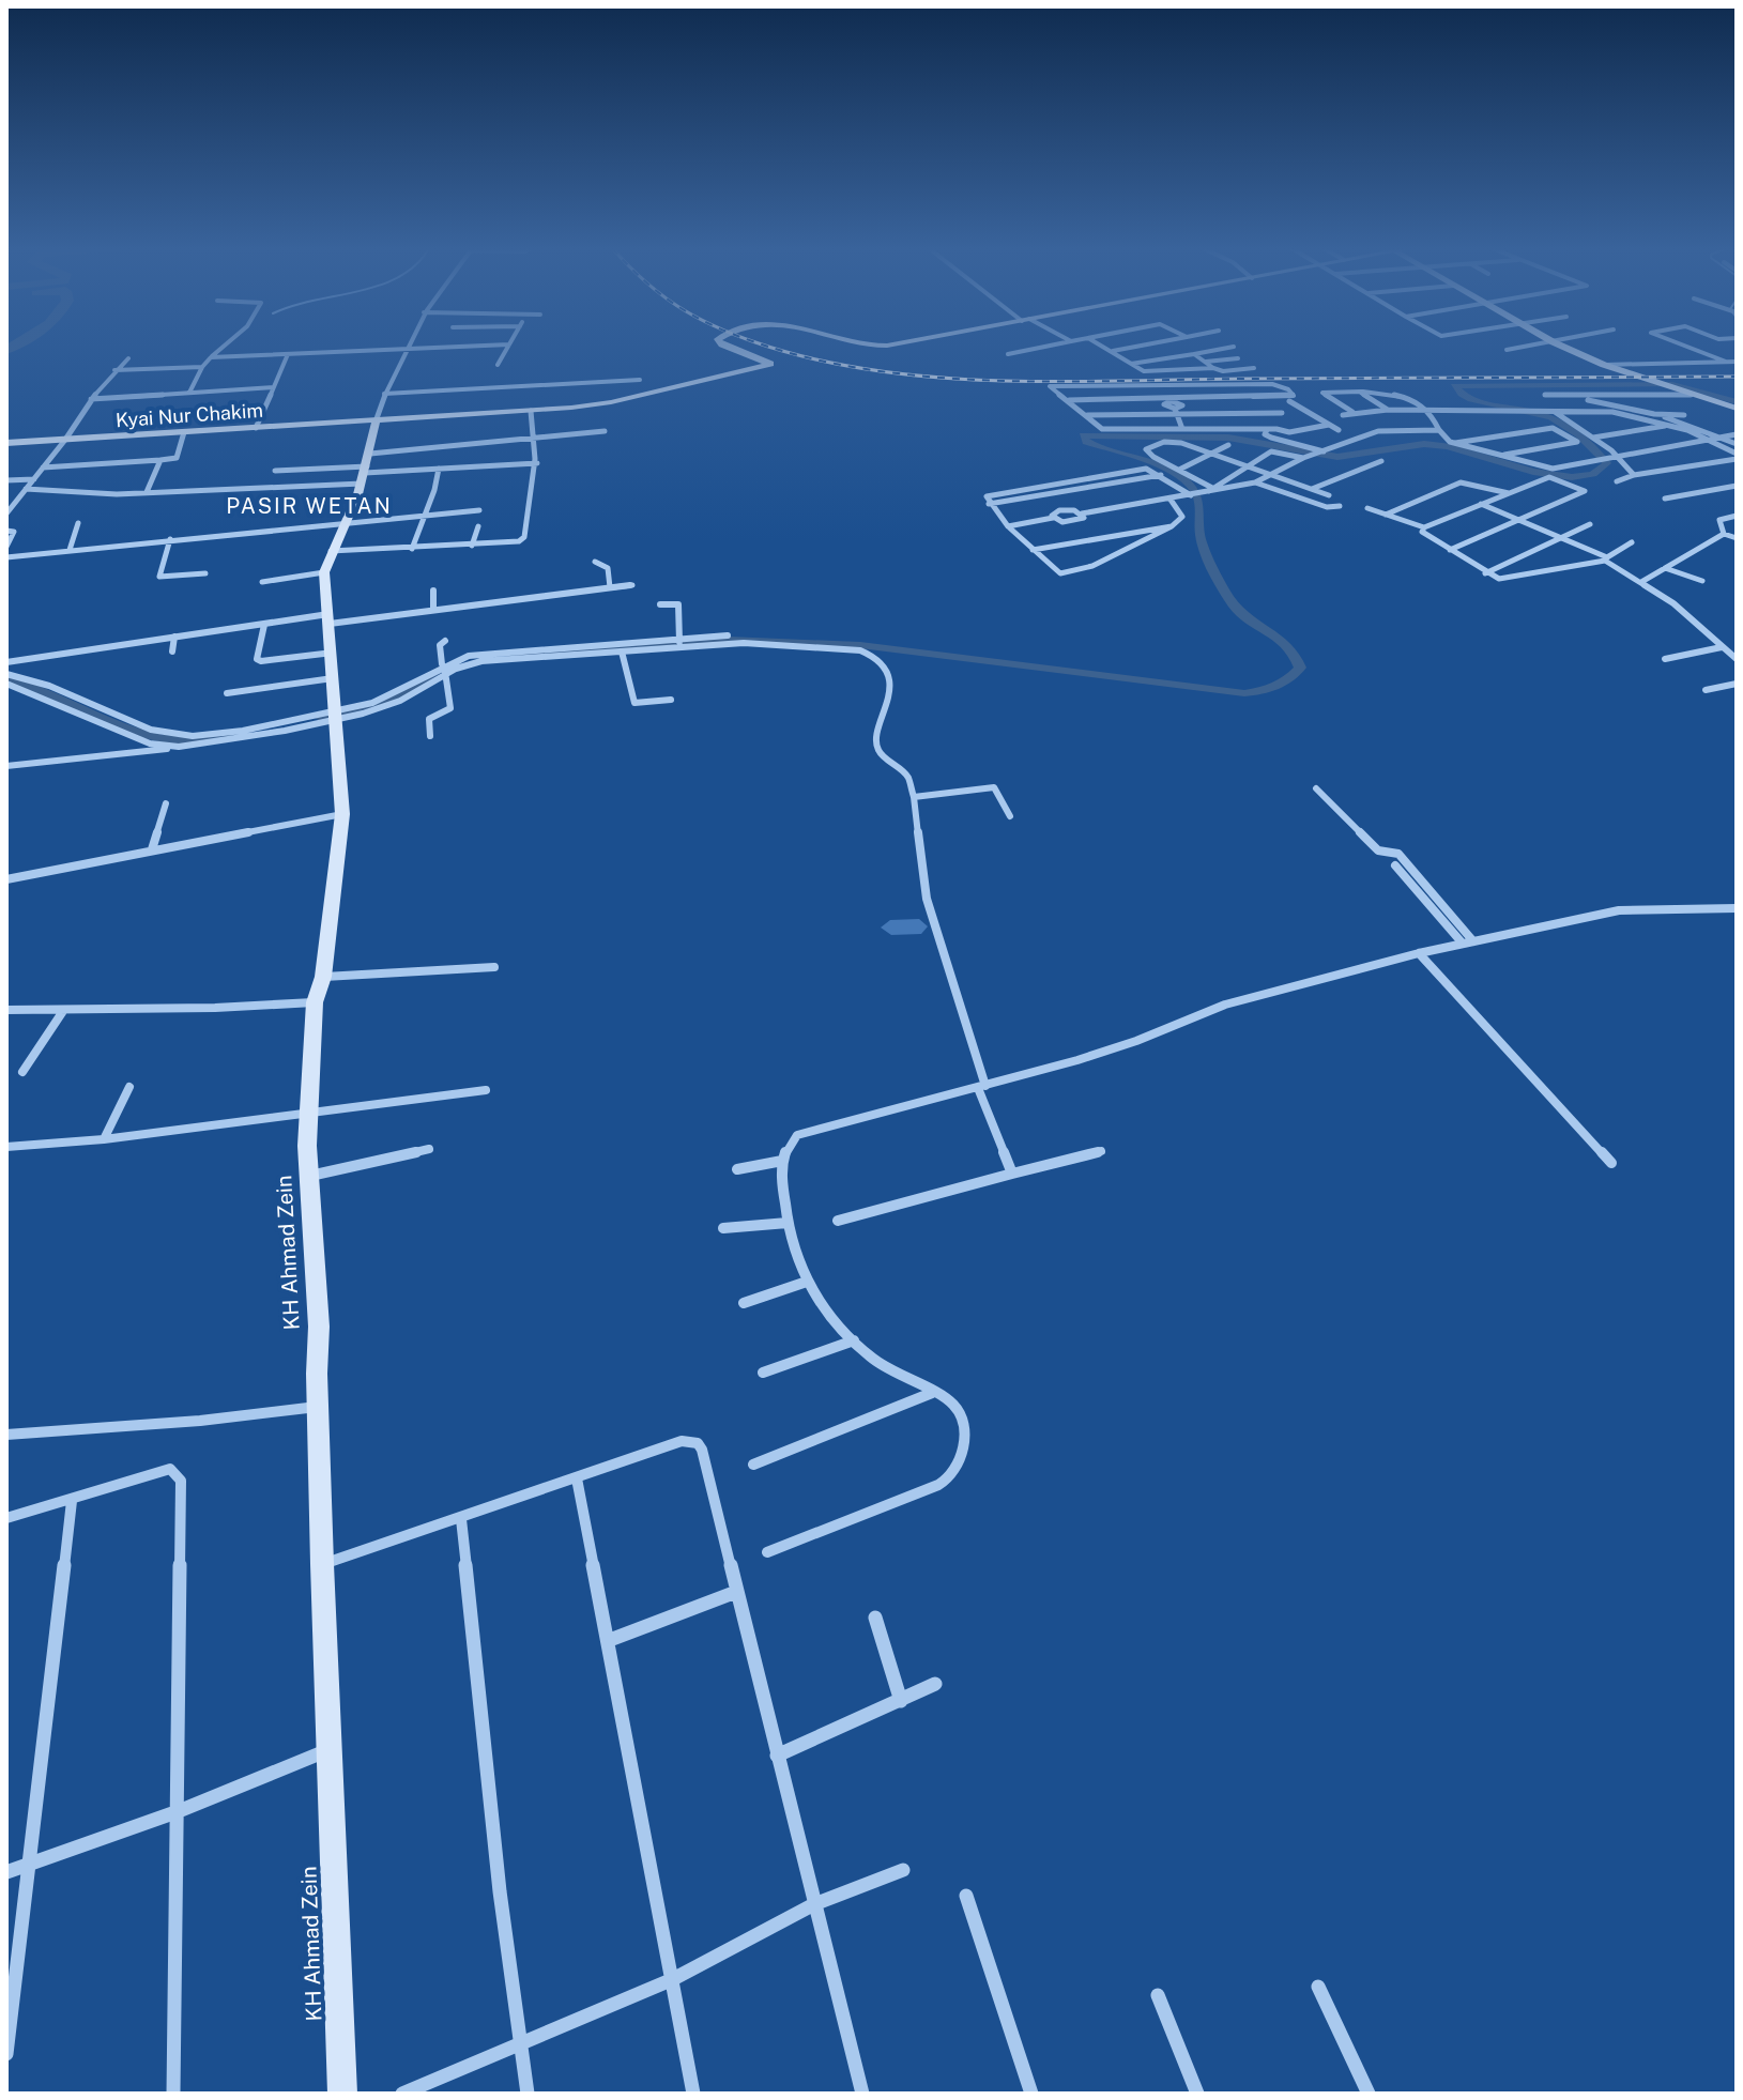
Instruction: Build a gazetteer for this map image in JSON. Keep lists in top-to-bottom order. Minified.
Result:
{"streets":{"street":["Kyai Nur Chakim","KH Ahmad Zein"]},"crossings":[["Kyai Nur Chakim","KH Ahmad Zein"]],"districts":["PASIR WETAN"]}
